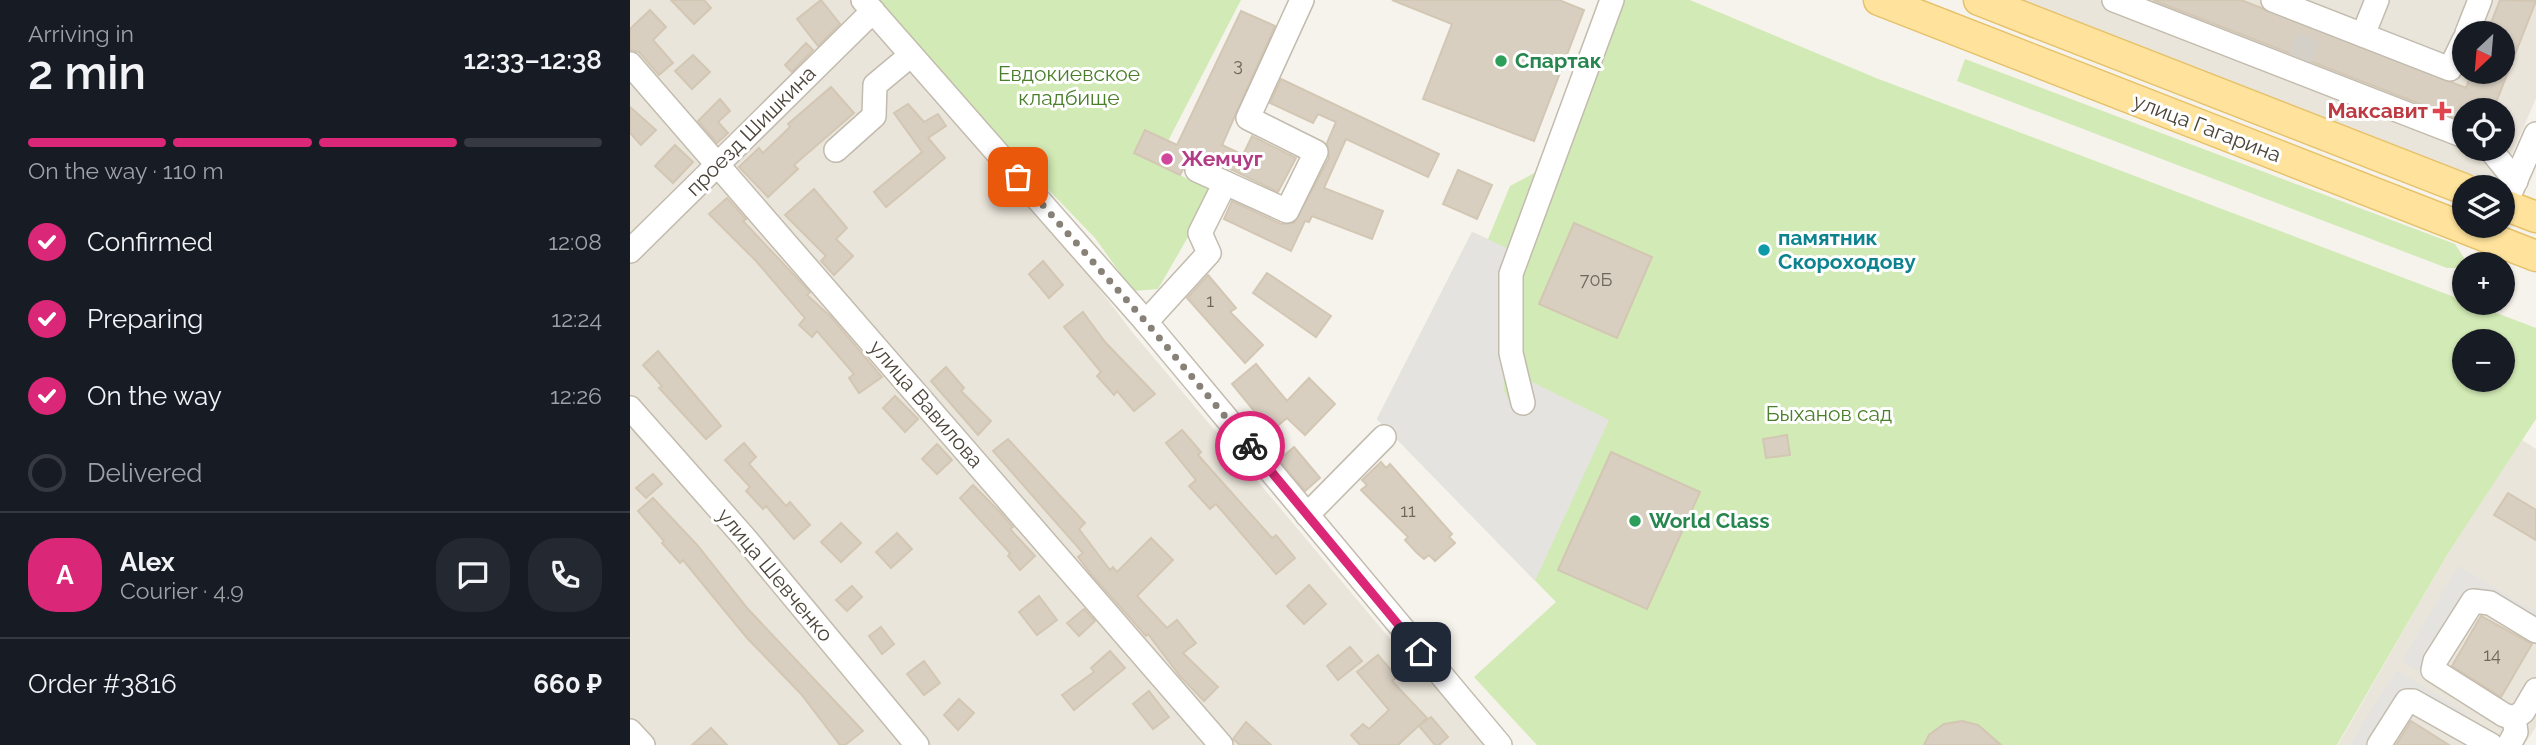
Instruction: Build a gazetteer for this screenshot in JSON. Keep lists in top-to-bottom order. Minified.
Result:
{"streets":{"main road":["улица Гагарина"],"street":["проезд Шишкина","улица Вавилова","улица Шевченко"]},"crossings":[["проезд Шишкина","улица Вавилова"]],"parks":["Евдокиевское кладбище","Быханов сад"],"places":{"other":["Спартак","Жемчуг","памятник Скороходову","World Class"],"health":["Максавит"]},"house_numbers":["3","70Б","1","11","14"],"north":"bottom left","page":{"heading":["2 min","Arriving in","12:33–12:38"],"panel":["Alex","Courier · 4.9","Order #3816","660 ₽"],"map_buttons":["+","−"],"bar":"On the way · 110 m","list":[["Confirmed","12:08"],["Preparing","12:24"],["On the way","12:26"],"Delivered"],"round":"A"}}
